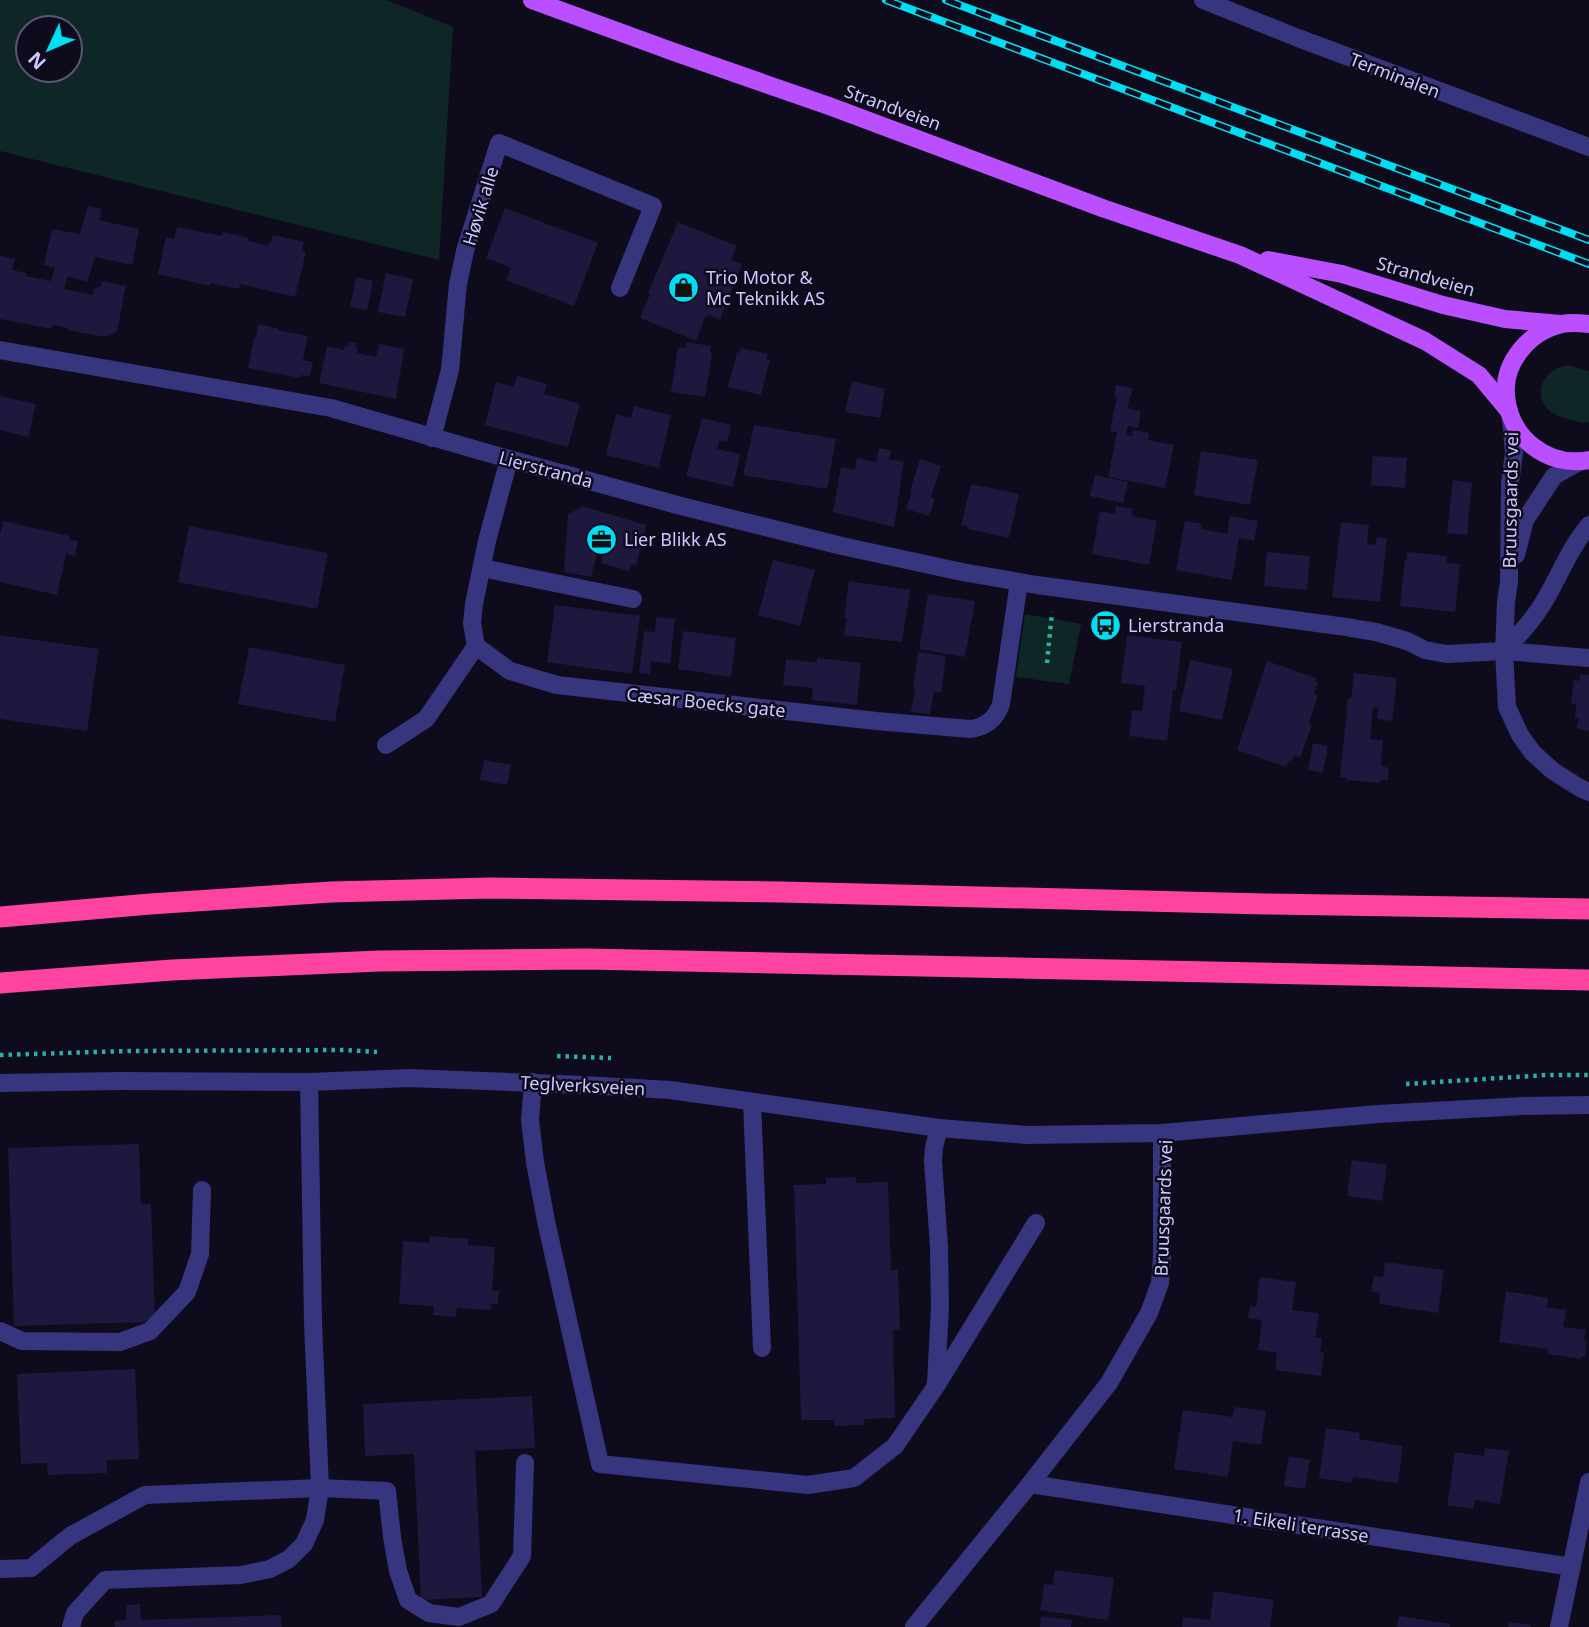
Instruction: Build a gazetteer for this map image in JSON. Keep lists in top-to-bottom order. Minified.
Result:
{"streets":{"main road":["Strandveien"],"street":["Terminalen","Høvik alle","Lierstranda","Bruusgaards vei","Cæsar Boecks gate","Teglverksveien","1. Eikeli terrasse"]},"crossings":[["Strandveien","Bruusgaards vei"],["Høvik alle","Lierstranda"],["Lierstranda","Bruusgaards vei"],["Lierstranda","Cæsar Boecks gate"],["Bruusgaards vei","Teglverksveien"],["Bruusgaards vei","1. Eikeli terrasse"]],"places":{"shop":["Trio Motor & Mc Teknikk AS"],"office":["Lier Blikk AS"],"bus stop":["Lierstranda"]},"north":"bottom left"}
